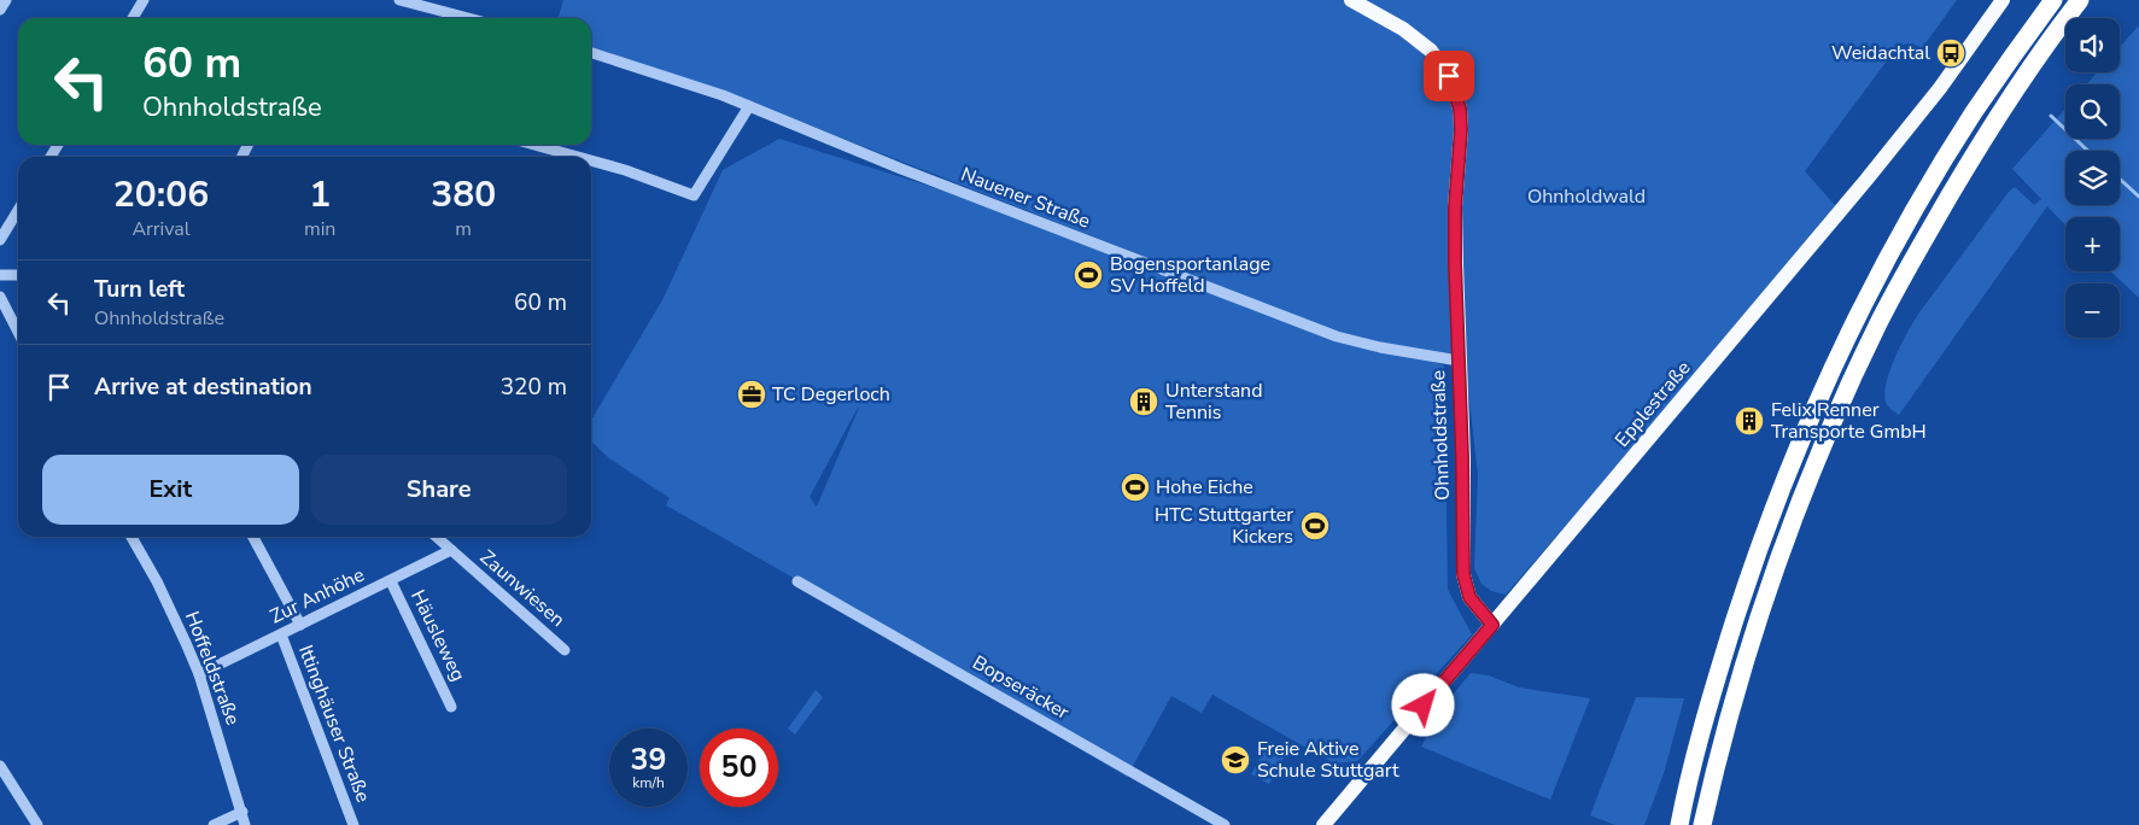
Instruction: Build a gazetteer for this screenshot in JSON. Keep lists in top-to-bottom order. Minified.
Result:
{"streets":{"main road":["Epplestraße","Ohnholdstraße"],"street":["Nauener Straße","Zaunwiesen","Zur Anhöhe","Häusleweg","Hoffeldstraße","Bopseräcker","Ittinghäuser Straße"]},"crossings":[["Nauener Straße","Ohnholdstraße"],["Epplestraße","Ohnholdstraße"],["Zaunwiesen","Zur Anhöhe"],["Zur Anhöhe","Häusleweg"],["Zur Anhöhe","Hoffeldstraße"],["Zur Anhöhe","Ittinghäuser Straße"]],"parks":["Ohnholdwald"],"places":{"bus stop":["Weidachtal"],"sports":["Bogensportanlage SV Hoffeld","Hohe Eiche","HTC Stuttgarter Kickers"],"office":["TC Degerloch"],"building":["Unterstand Tennis","Felix Renner Transporte GmbH"],"school or university":["Freie Aktive Schule Stuttgart"]},"page":{"map_buttons":["+","−"],"turn":["60 m","Ohnholdstraße"],"eta":["20:06","Arrival","1","min","380","m"],"list":[{"name":"Turn left","note":"Ohnholdstraße","value":"60 m"},{"name":"Arrive at destination","value":"320 m"}],"buttons":["Exit","Share"],"speed":"39 km/h","limit":"50"}}
